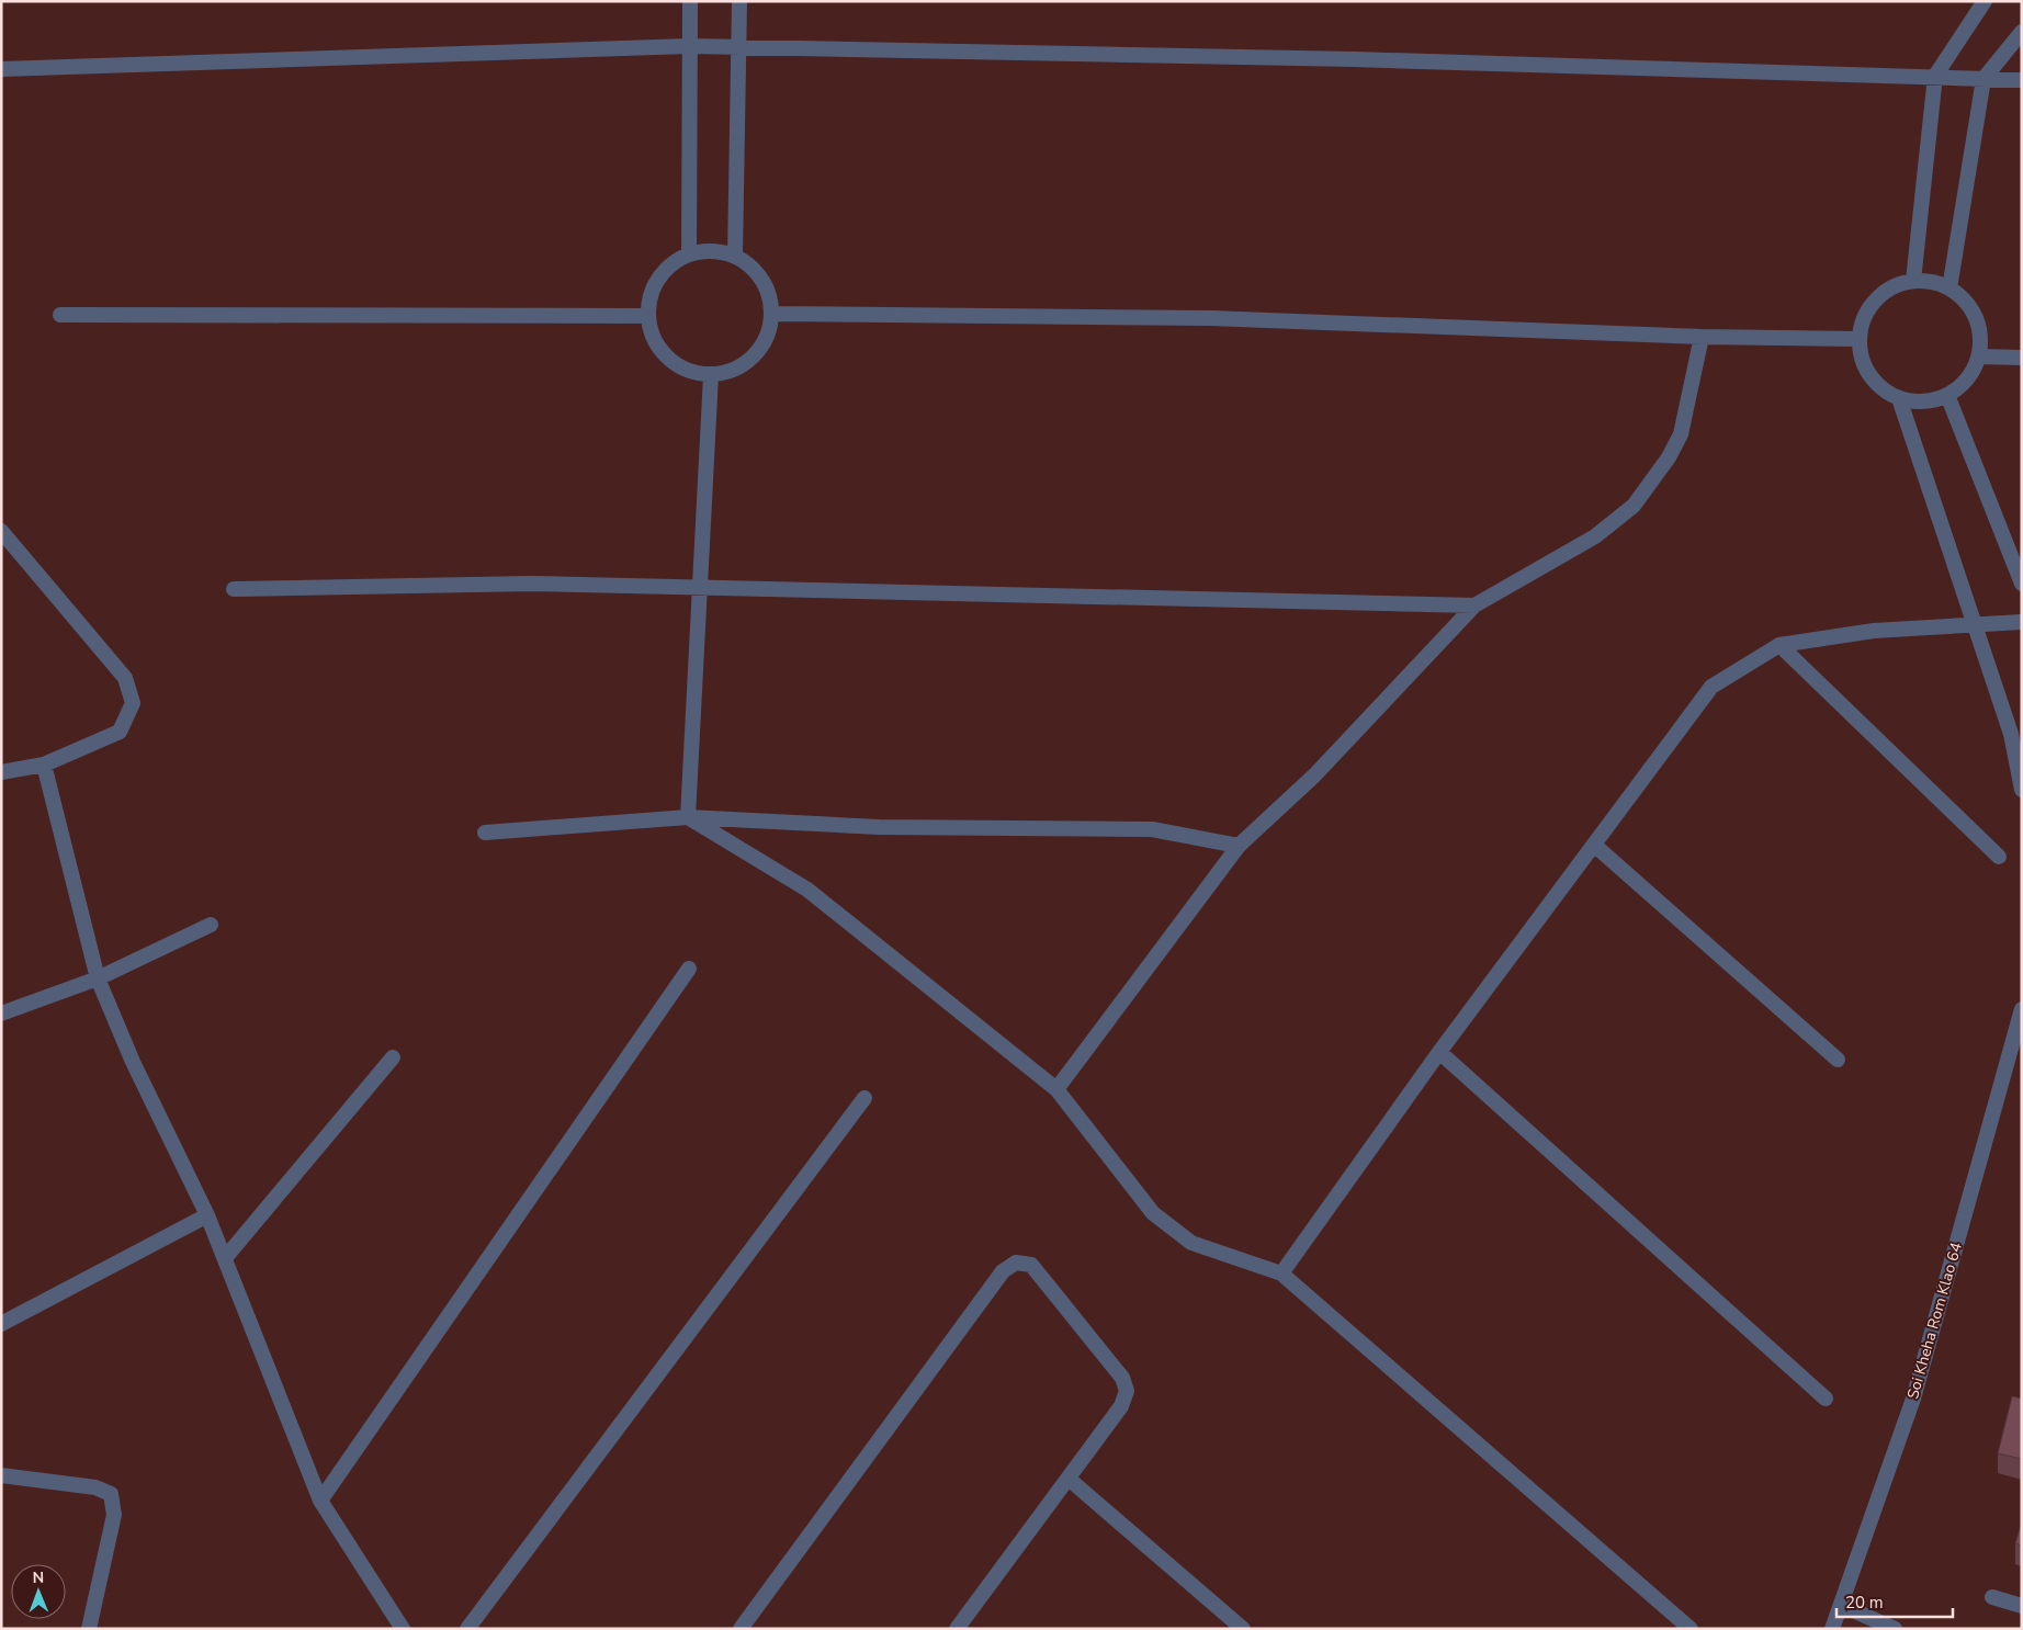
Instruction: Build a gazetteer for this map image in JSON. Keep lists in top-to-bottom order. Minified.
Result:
{"streets":{"street":["Soi Kheha Rom Klao 64"]},"scale_bar":"20 m","north":"top"}
